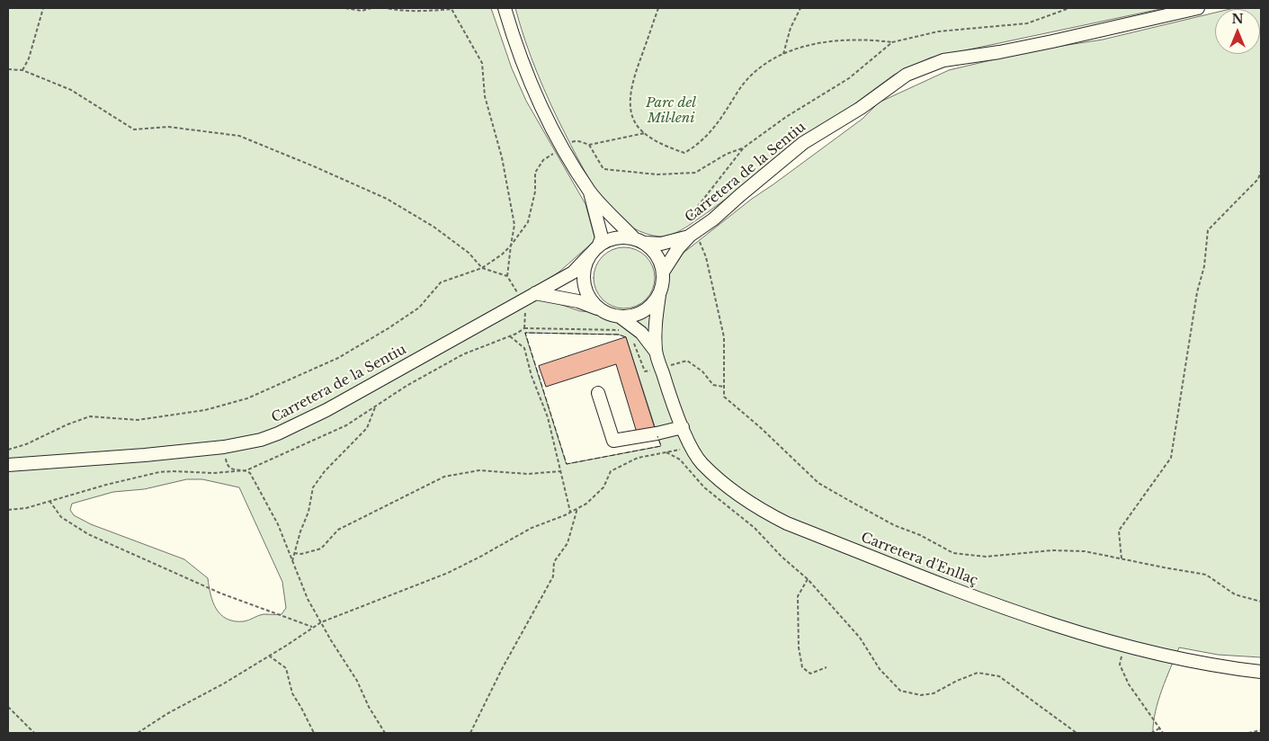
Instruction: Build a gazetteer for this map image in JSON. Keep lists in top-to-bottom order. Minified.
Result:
{"streets":{"street":["Carretera de la Sentiu","Carretera d'Enllaç"]},"crossings":[["Carretera de la Sentiu","Carretera d'Enllaç"]],"parks":["Parc del Mil·leni"],"north":"top"}
